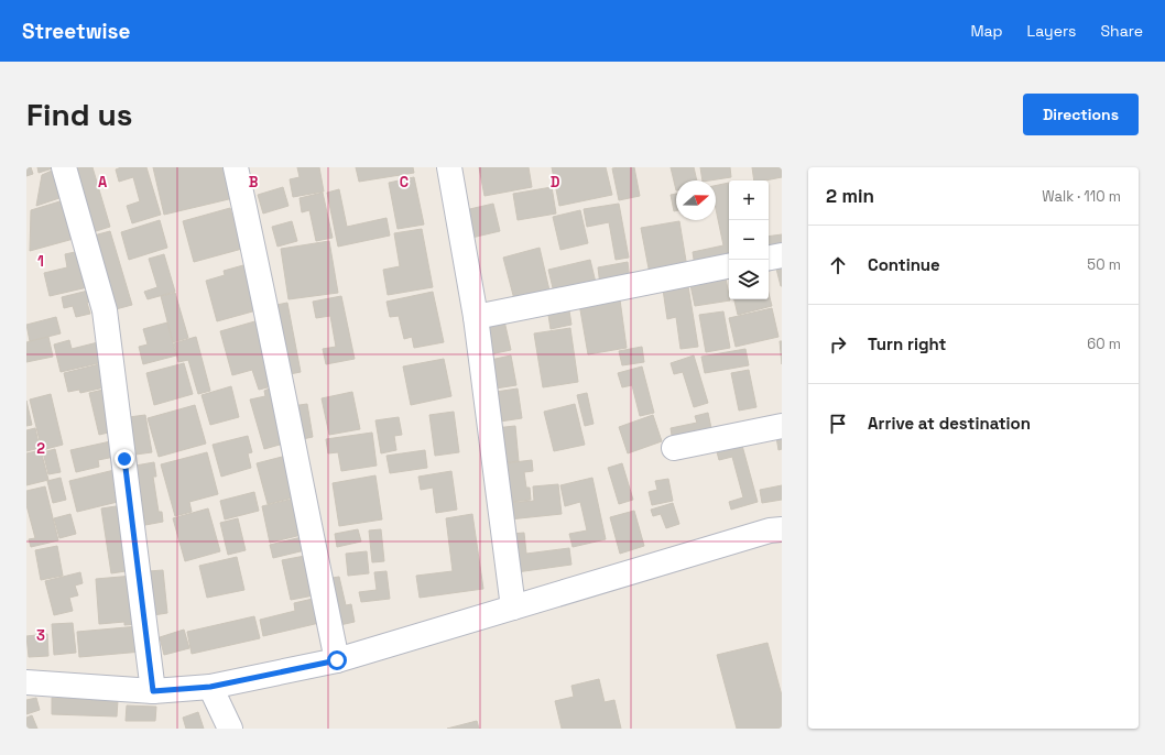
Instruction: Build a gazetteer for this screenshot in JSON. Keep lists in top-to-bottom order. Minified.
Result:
{"north":"right","page":{"header":"Streetwise","nav":["Map","Layers","Share"],"buttons":"Directions","title":"Find us","heading":["2 min","Walk · 110 m"],"map_buttons":["+","−"],"list":[["Continue","50 m"],["Turn right","60 m"],"Arrive at destination"]},"grid":{"columns":["A","B","C","D"],"rows":["1","2","3"]}}
